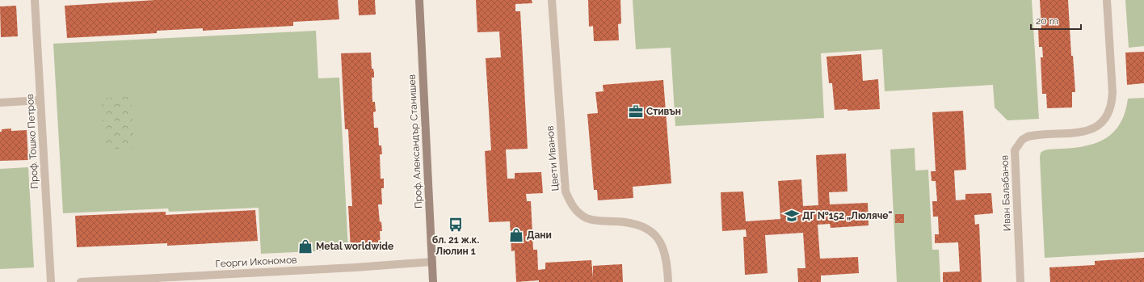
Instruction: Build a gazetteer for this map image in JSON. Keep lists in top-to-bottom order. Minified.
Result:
{"streets":{"street":["Проф. Тошко Петров","Проф. Александър Станишев","Цвети Иванов","Иван Балабанов","Георги Икономов"]},"crossings":[["Проф. Александър Станишев","Георги Икономов"]],"places":{"office":["Стивън"],"school or university":["ДГ №152 „Люляче“"],"bus stop":["бл. 21 ж.к. Люлин 1"],"shop":["Дани","Metal worldwide"]},"scale_bar":"20 m"}
